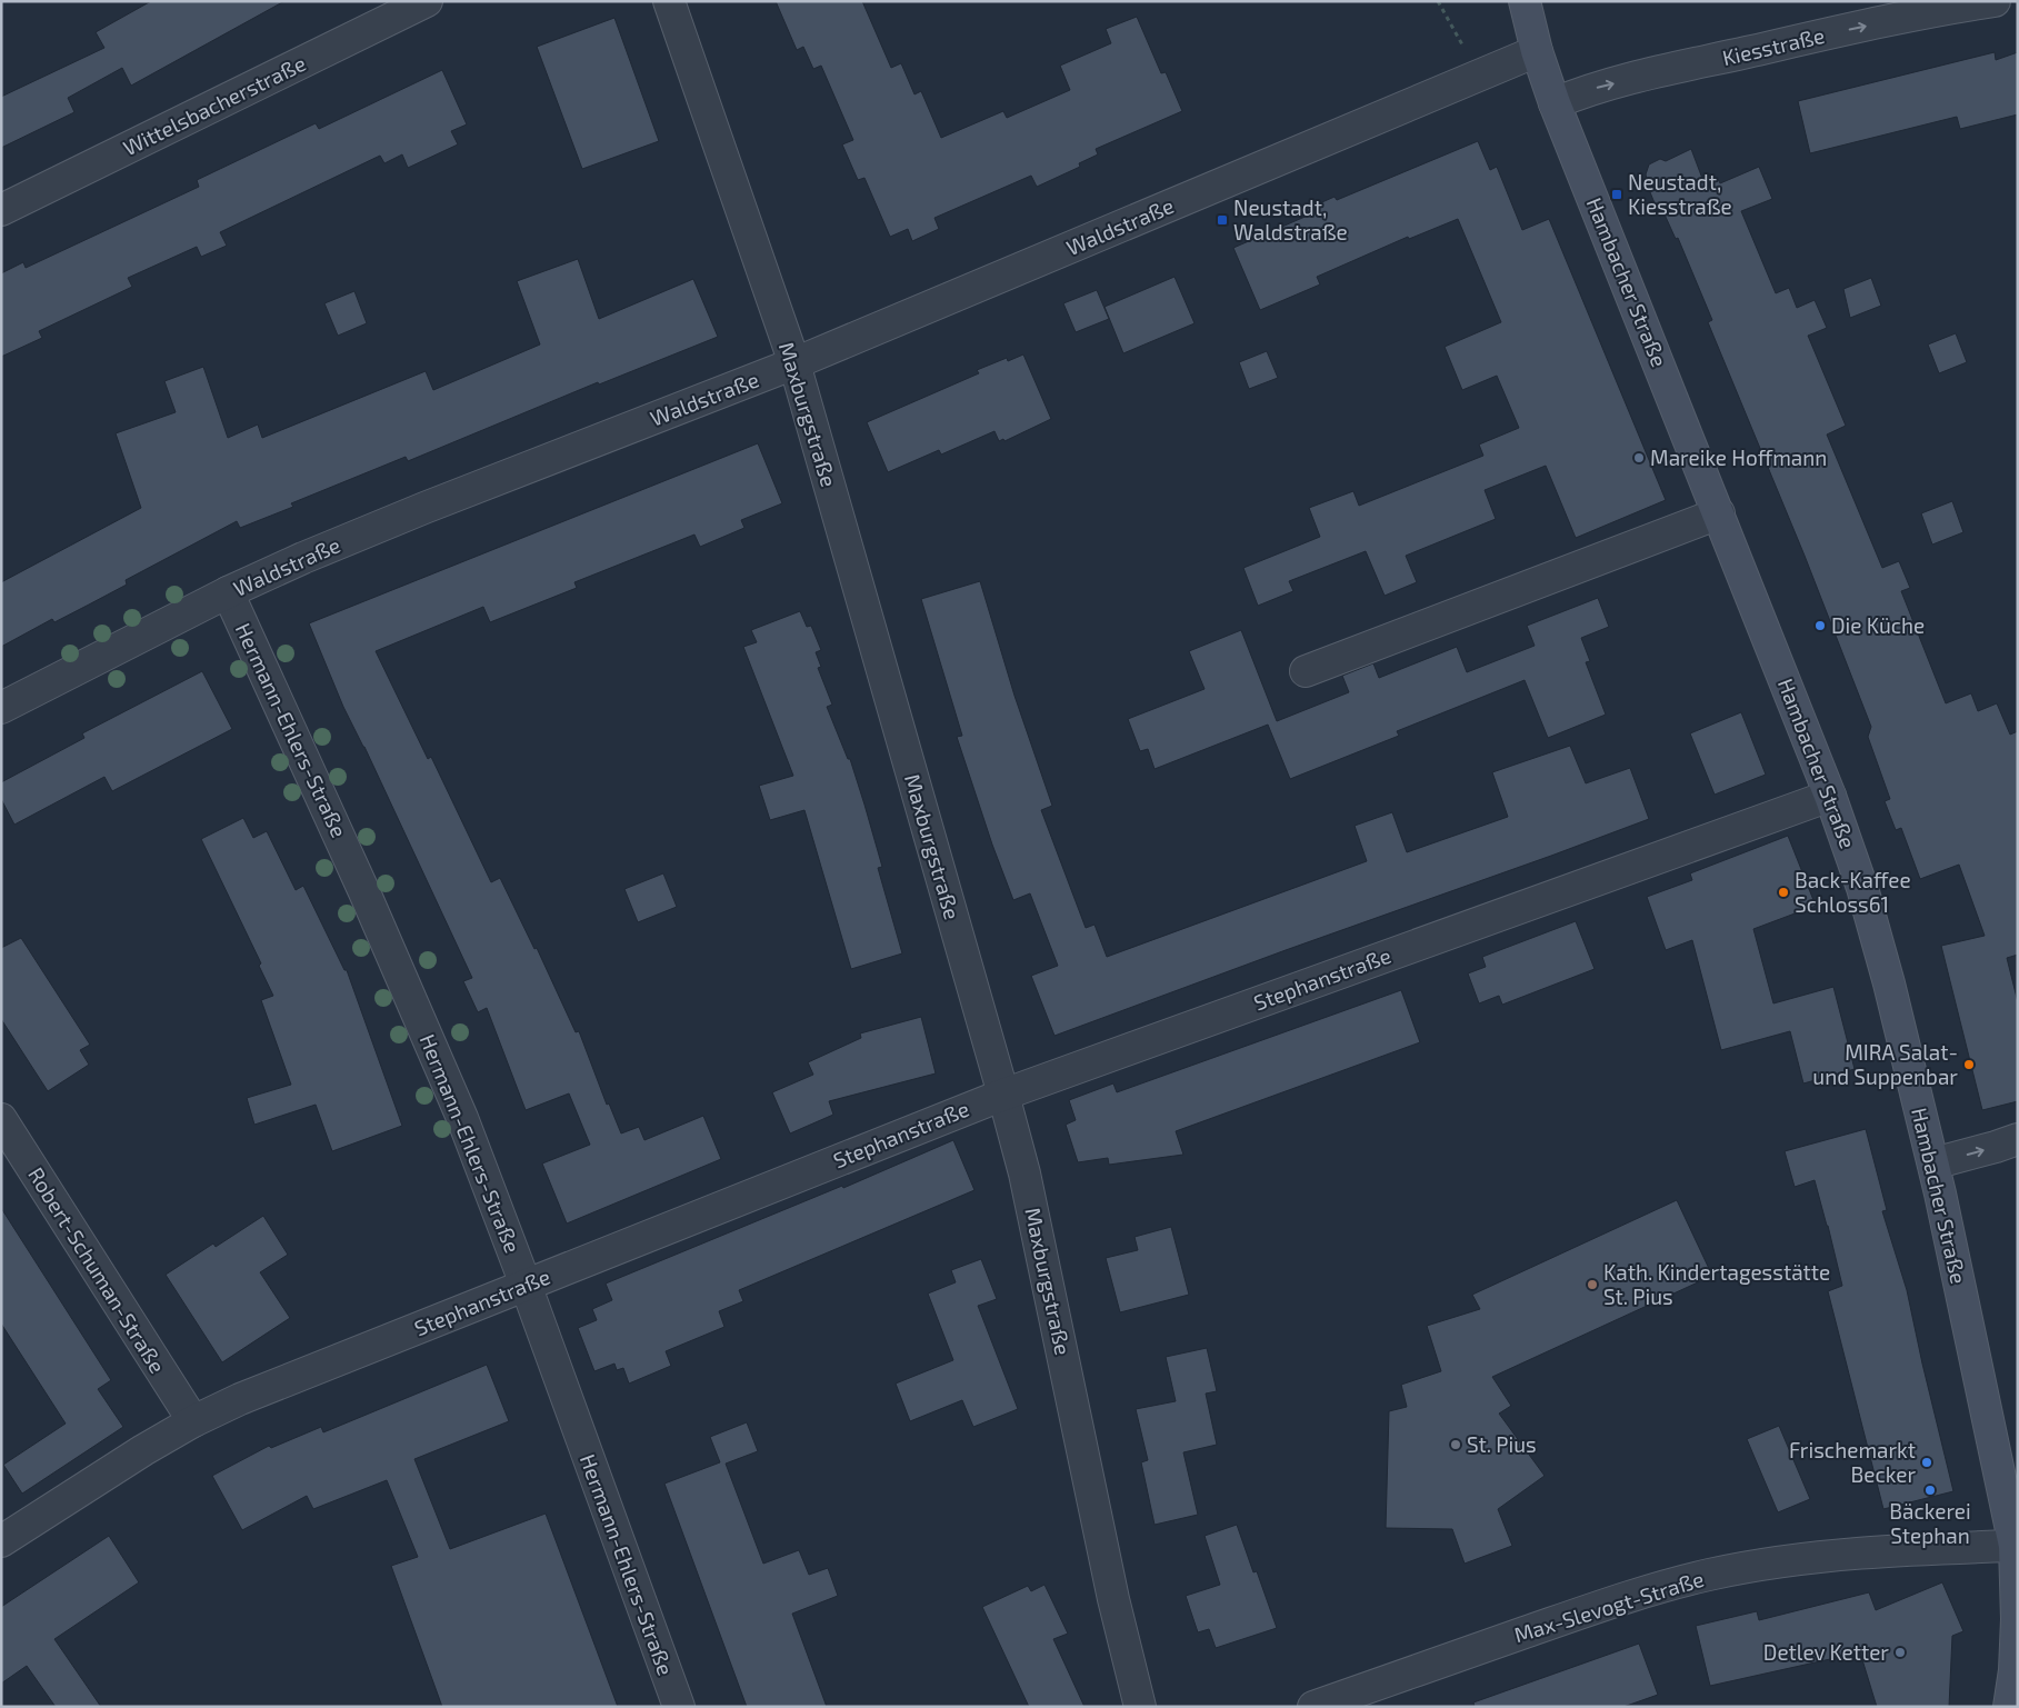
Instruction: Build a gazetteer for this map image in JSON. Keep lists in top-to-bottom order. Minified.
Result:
{"streets":{"street":["Kiesstraße","Wittelsbacherstraße","Waldstraße","Hambacher Straße","Maxburgstraße","Hermann-Ehlers-Straße","Stephanstraße","Robert-Schuman-Straße","Max-Slevogt-Straße"]},"crossings":[["Kiesstraße","Hambacher Straße"],["Waldstraße","Hambacher Straße"],["Waldstraße","Maxburgstraße"],["Waldstraße","Hermann-Ehlers-Straße"],["Hambacher Straße","Stephanstraße"],["Hambacher Straße","Max-Slevogt-Straße"],["Maxburgstraße","Stephanstraße"],["Hermann-Ehlers-Straße","Stephanstraße"],["Stephanstraße","Robert-Schuman-Straße"]],"one_way":["Kiesstraße"],"places":{"transit":["Neustadt, Kiesstraße","Neustadt, Waldstraße"],"other":["Mareike Hoffmann","Die Küche","Back-Kaffee Schloss61","MIRA Salat- und Suppenbar","Kath. Kindertagesstätte St. Pius","St. Pius","Frischemarkt Becker","Bäckerei Stephan","Detlev Ketter"]}}
